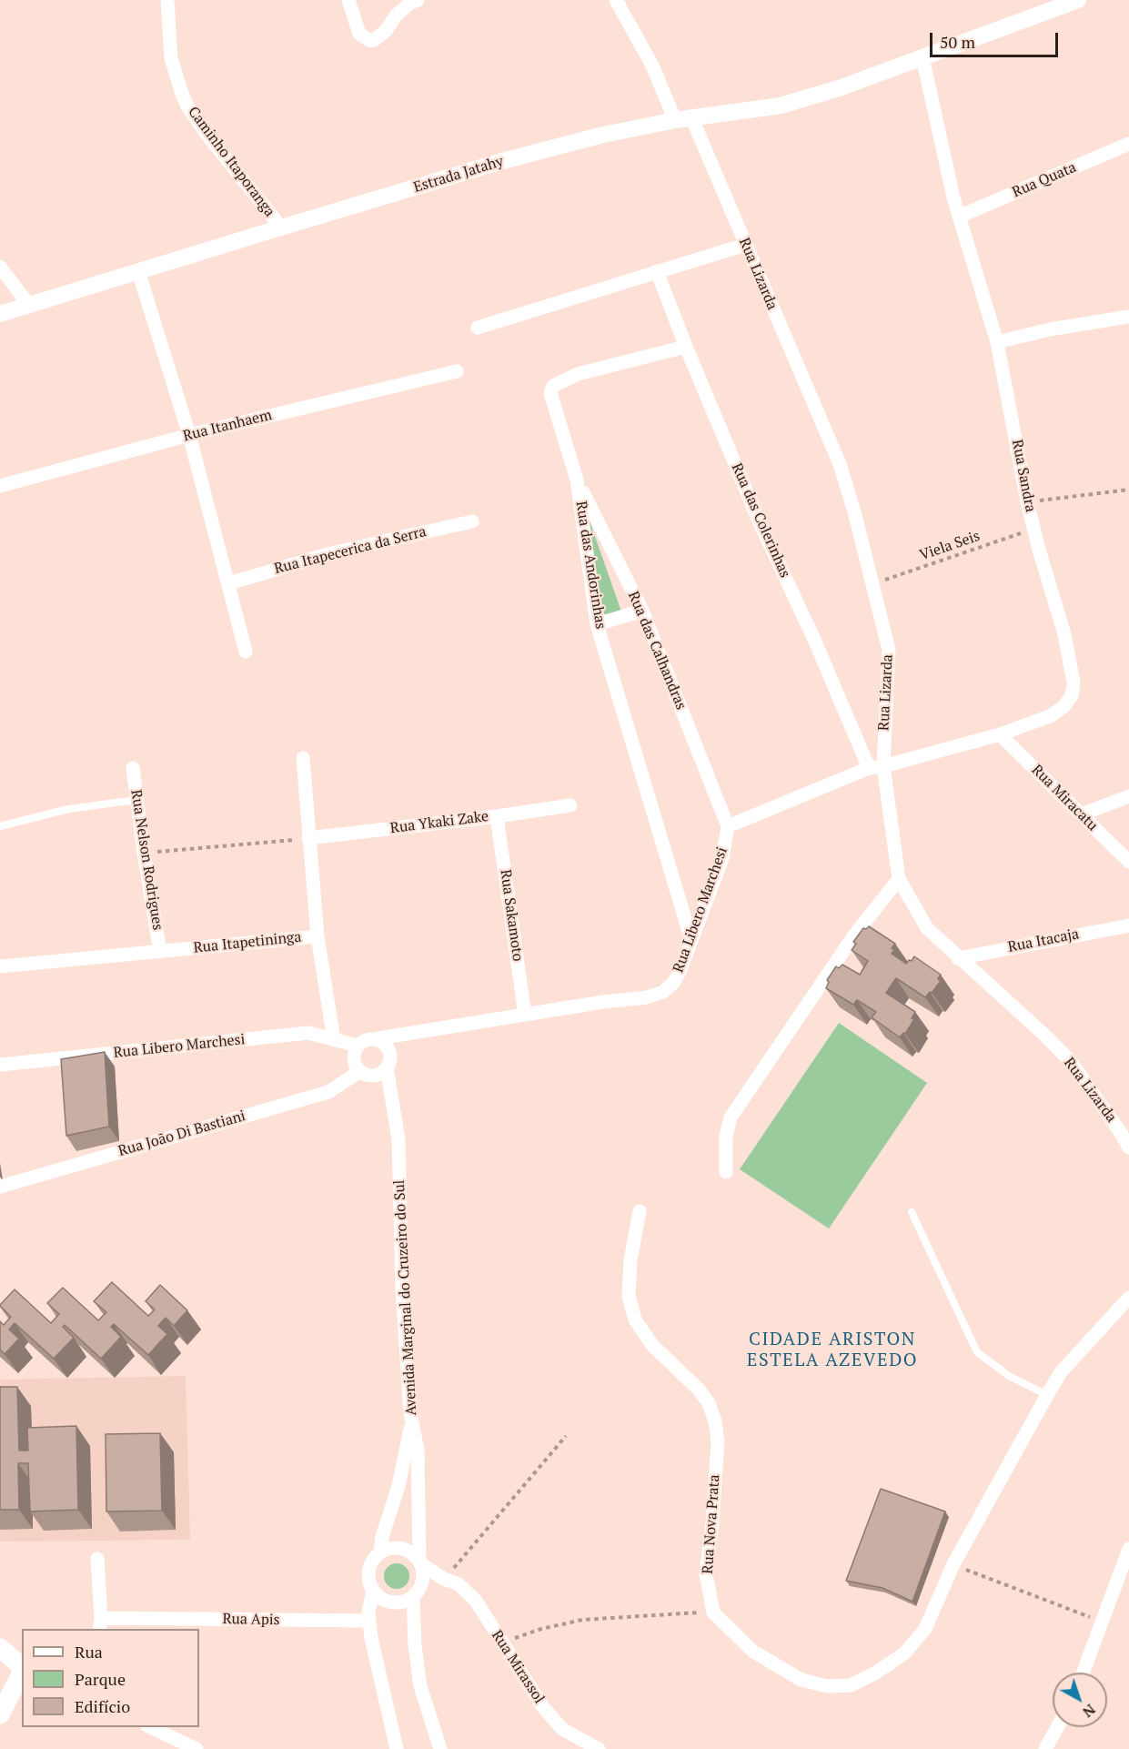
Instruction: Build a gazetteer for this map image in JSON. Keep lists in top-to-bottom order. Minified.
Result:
{"streets":{"street":["Caminho Itaporanga","Estrada Jatahy","Rua Quata","Rua Lizarda","Rua Itanhaem","Rua Sandra","Rua das Colerinhas","Rua Itapecerica da Serra","Rua das Andorinhas","Rua das Calhandras","Rua Miracatu","Rua Ykaki Zake","Rua Nelson Rodrigues","Rua Libero Marchesi","Rua Sakamoto","Rua Itacaja","Rua Itapetininga","Rua João Di Bastiani","Avenida Marginal do Cruzeiro do Sul","Rua Nova Prata","Rua Apis","Rua Mirassol"],"path":["Viela Seis"]},"crossings":[["Caminho Itaporanga","Estrada Jatahy"],["Estrada Jatahy","Rua Lizarda"],["Estrada Jatahy","Rua Sandra"],["Rua Quata","Rua Sandra"],["Rua Lizarda","Rua Sandra"],["Rua Lizarda","Rua das Colerinhas"],["Rua Lizarda","Viela Seis"],["Rua Lizarda","Rua Libero Marchesi"],["Rua Lizarda","Rua Itacaja"],["Rua Sandra","Rua das Colerinhas"],["Rua Sandra","Viela Seis"],["Rua Sandra","Rua Miracatu"],["Rua Sandra","Rua Libero Marchesi"],["Rua das Colerinhas","Rua das Andorinhas"],["Rua das Colerinhas","Rua Libero Marchesi"],["Rua das Andorinhas","Rua das Calhandras"],["Rua das Andorinhas","Rua Libero Marchesi"],["Rua das Calhandras","Rua Libero Marchesi"],["Rua Ykaki Zake","Rua Sakamoto"],["Rua Ykaki Zake","Rua Itapetininga"],["Rua Nelson Rodrigues","Rua Itapetininga"],["Rua Libero Marchesi","Rua Sakamoto"],["Rua Libero Marchesi","Rua João Di Bastiani"],["Rua Libero Marchesi","Avenida Marginal do Cruzeiro do Sul"],["Rua João Di Bastiani","Avenida Marginal do Cruzeiro do Sul"],["Avenida Marginal do Cruzeiro do Sul","Rua Mirassol"]],"districts":["CIDADE ARISTON ESTELA AZEVEDO"],"legend":["Rua","Parque","Edifício"],"scale_bar":"50 m","north":"bottom right"}
